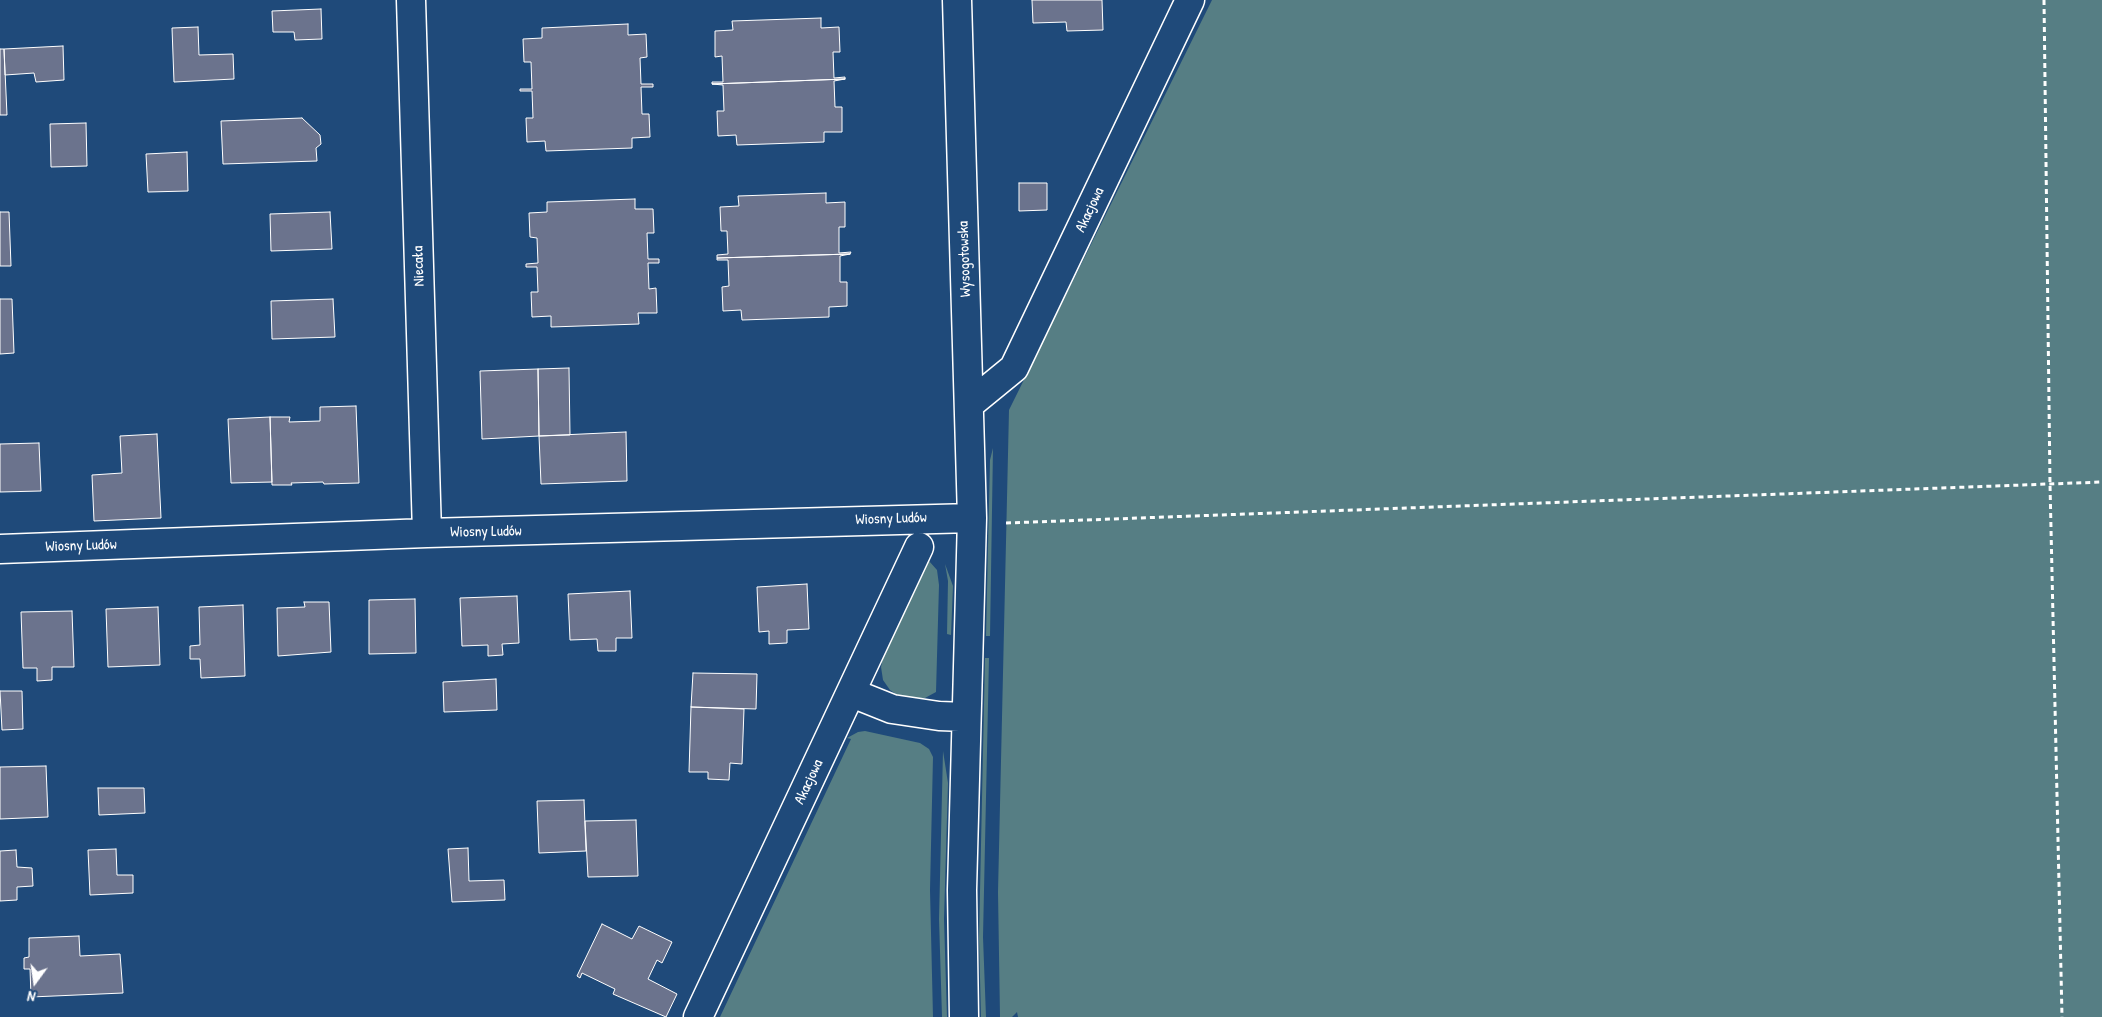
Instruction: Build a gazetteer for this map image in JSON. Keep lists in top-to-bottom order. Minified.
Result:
{"streets":{"street":["Akacjowa","Wysogotowska","Niecała","Wiosny Ludów"]},"crossings":[["Akacjowa","Wysogotowska"],["Wysogotowska","Wiosny Ludów"],["Niecała","Wiosny Ludów"]],"north":"bottom"}
